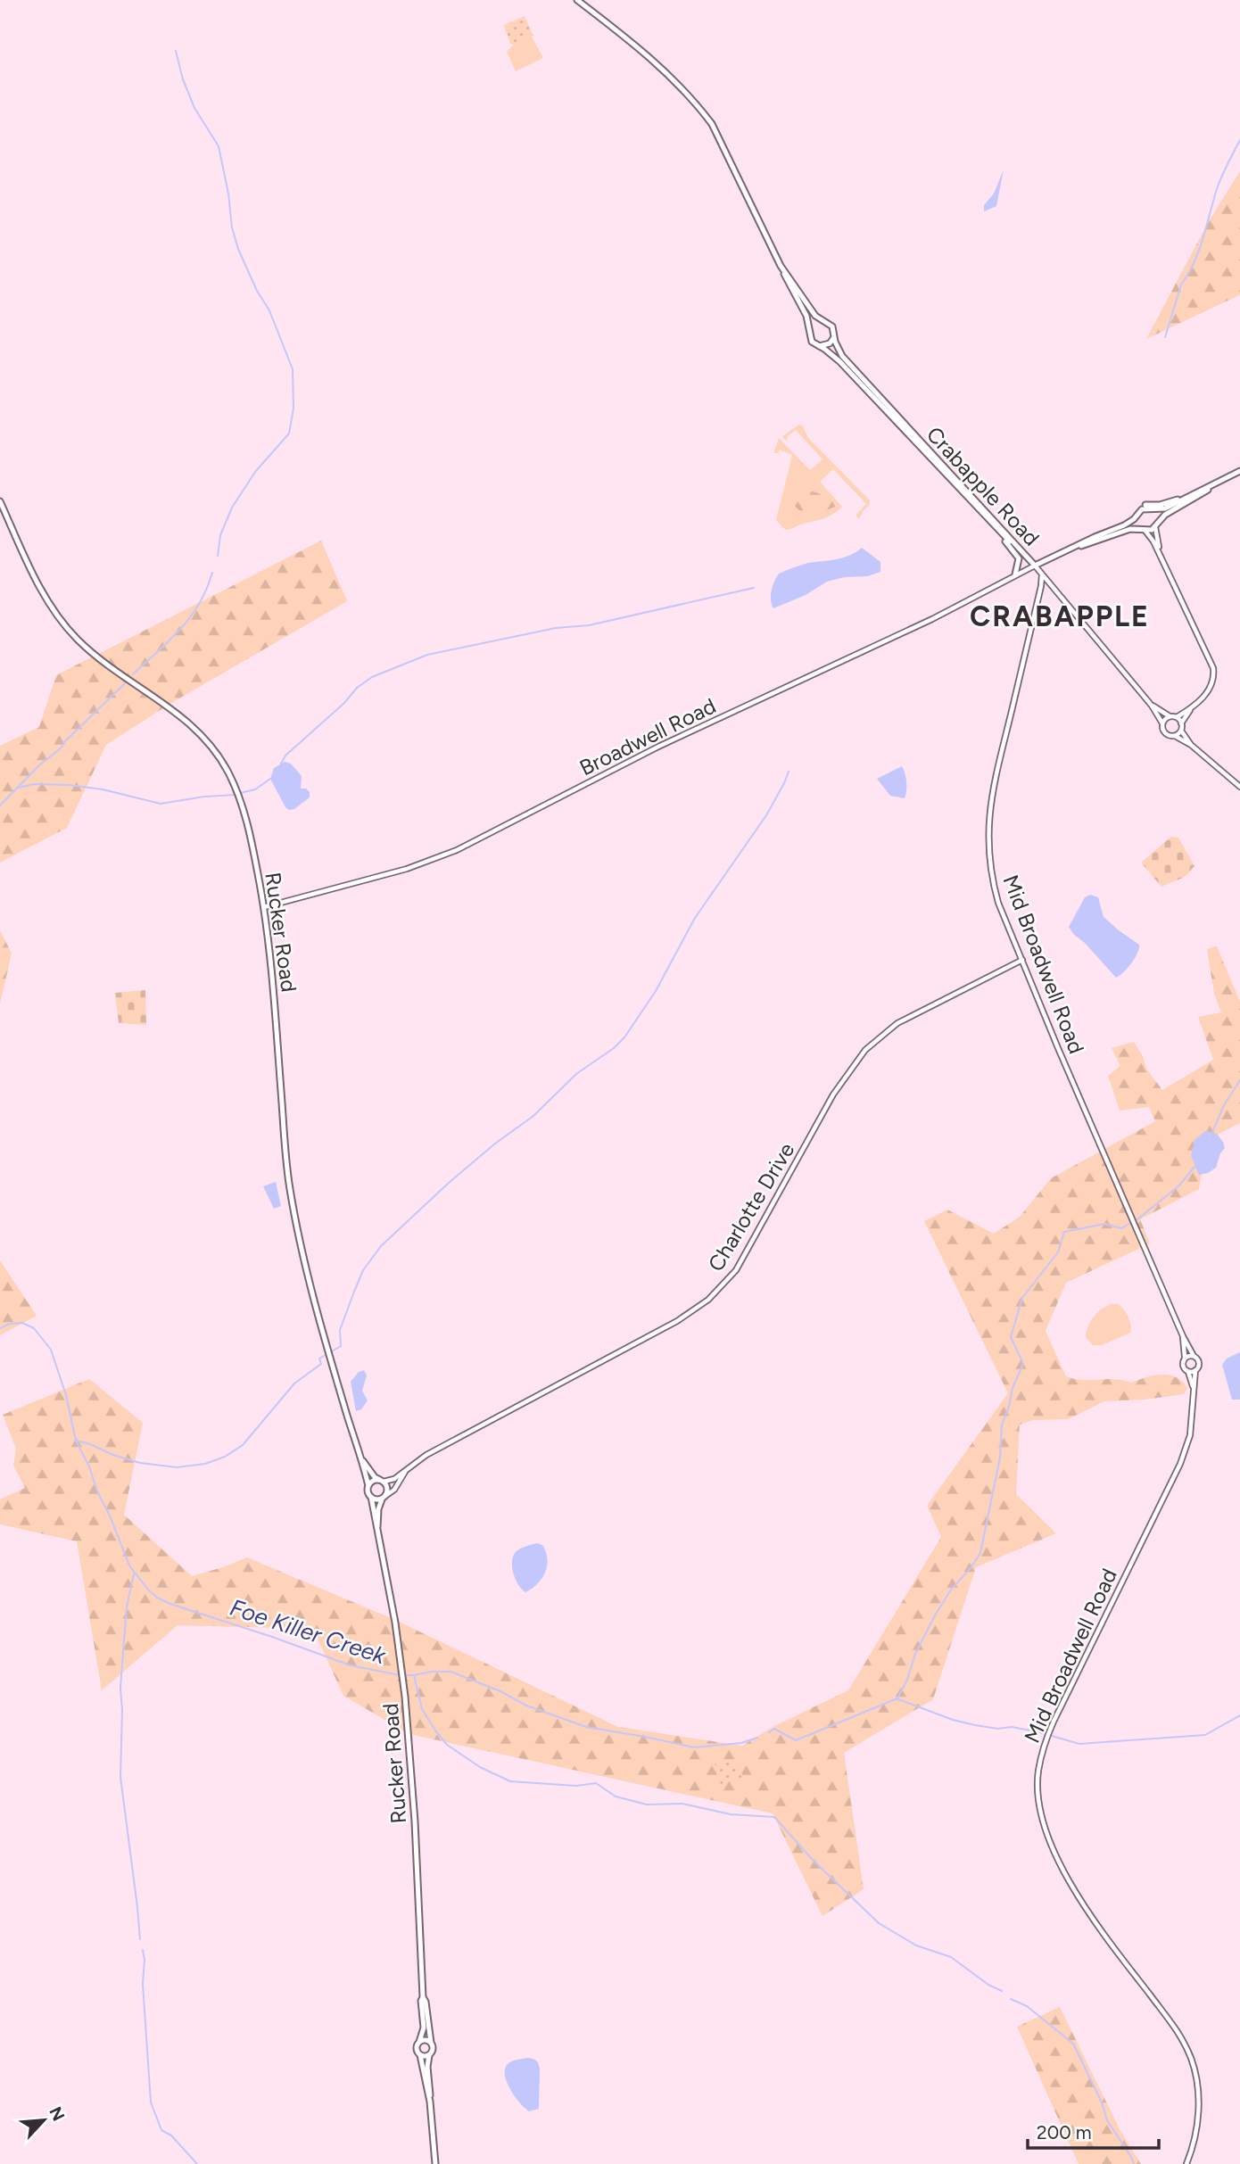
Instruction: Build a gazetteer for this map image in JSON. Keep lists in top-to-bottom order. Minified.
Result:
{"streets":{"main road":["Crabapple Road","Rucker Road"],"street":["Broadwell Road","Mid Broadwell Road","Charlotte Drive"]},"crossings":[["Crabapple Road","Broadwell Road"],["Broadwell Road","Rucker Road"],["Rucker Road","Charlotte Drive"],["Mid Broadwell Road","Charlotte Drive"]],"districts":["CRABAPPLE"],"water":["Foe Killer Creek"],"scale_bar":"200 m","north":"top right"}
